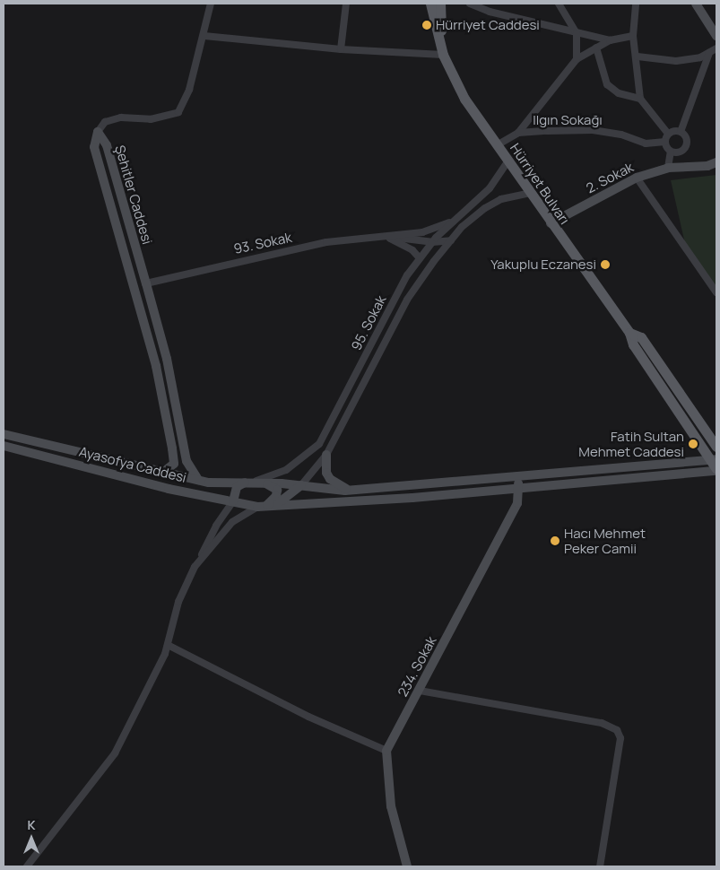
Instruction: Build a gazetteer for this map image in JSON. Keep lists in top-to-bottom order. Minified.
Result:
{"streets":{"main road":["2. Sokak","Hürriyet Bulvarı","Şehitler Caddesi","Ayasofya Caddesi","234. Sokak"],"street":["Ilgın Sokağı","93. Sokak","95. Sokak"]},"crossings":[["Ilgın Sokağı","Hürriyet Bulvarı"],["2. Sokak","Hürriyet Bulvarı"],["Hürriyet Bulvarı","95. Sokak"],["Hürriyet Bulvarı","Ayasofya Caddesi"],["Şehitler Caddesi","93. Sokak"],["Ayasofya Caddesi","234. Sokak"]],"places":["Hürriyet Caddesi","Yakuplu Eczanesi","Fatih Sultan Mehmet Caddesi","Hacı Mehmet Peker Camii"],"north":"top"}
